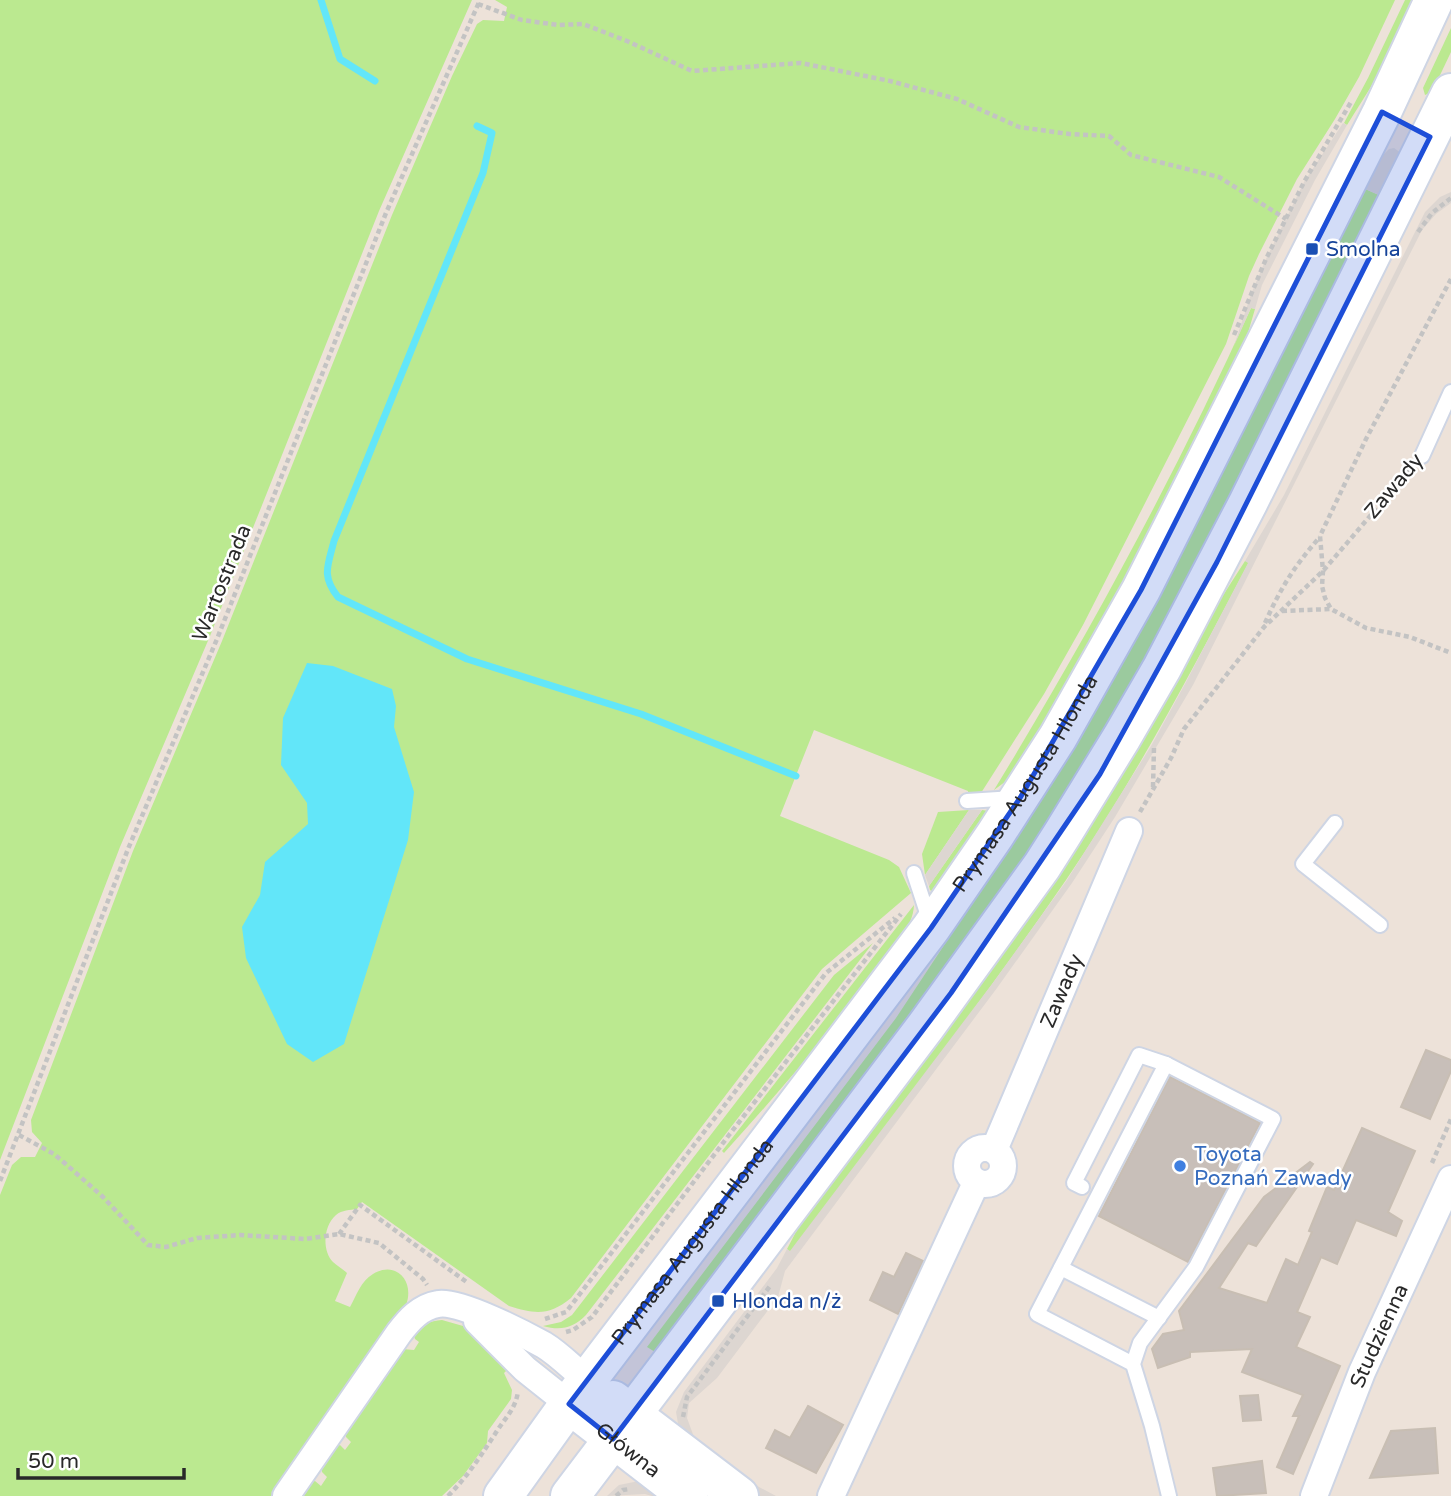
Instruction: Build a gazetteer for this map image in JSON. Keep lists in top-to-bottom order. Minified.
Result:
{"streets":{"main road":["Prymasa Augusta Hlonda","Główna"],"street":["Zawady","Studzienna"],"path":["Wartostrada"]},"places":{"transit":["Smolna","Hlonda n/ż"],"other":["Toyota Poznań Zawady"]},"scale_bar":"50 m"}
